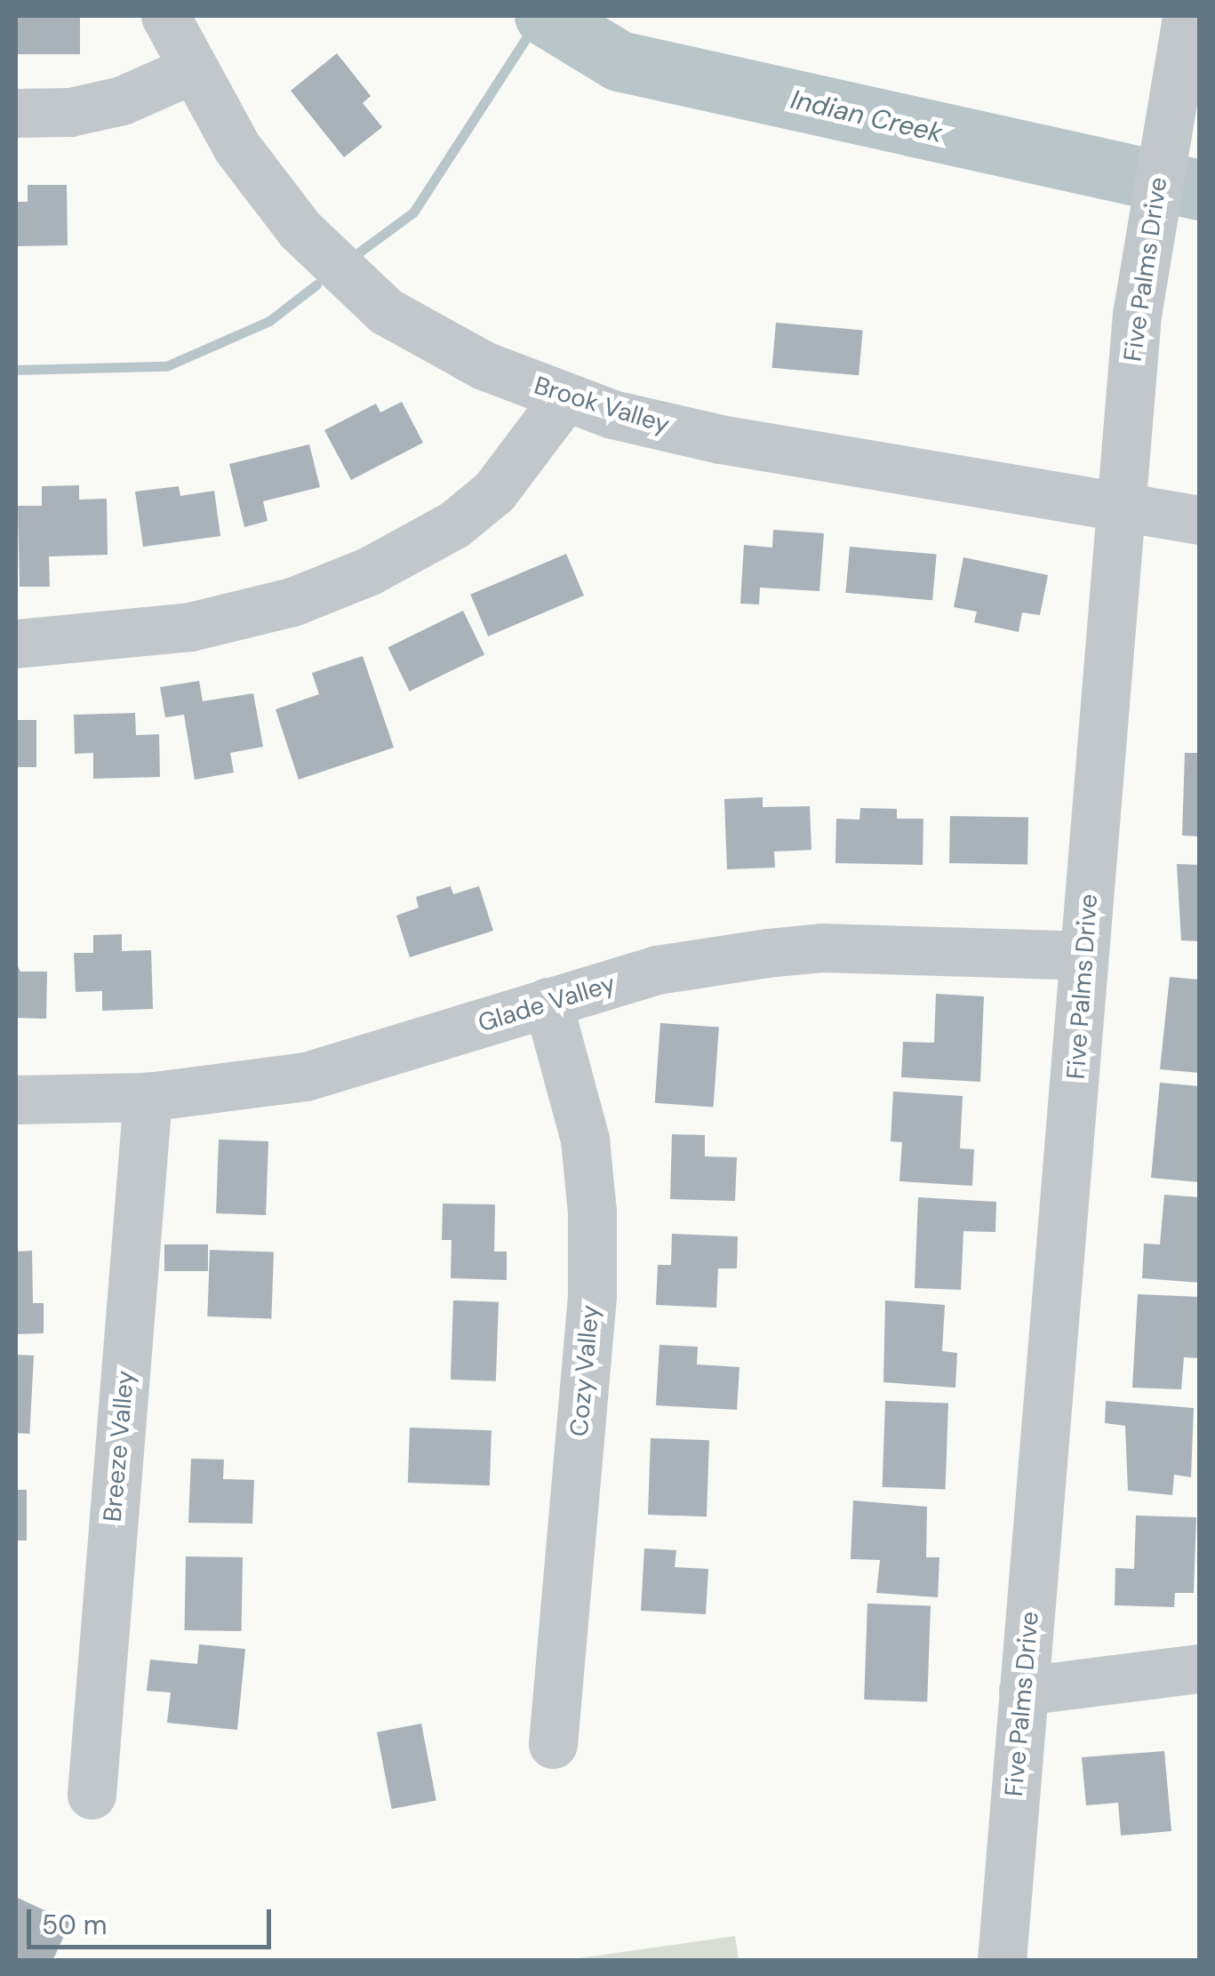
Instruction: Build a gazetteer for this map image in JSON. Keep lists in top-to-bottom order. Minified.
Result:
{"streets":{"street":["Five Palms Drive","Brook Valley","Glade Valley","Cozy Valley","Breeze Valley"]},"crossings":[["Five Palms Drive","Brook Valley"],["Five Palms Drive","Glade Valley"],["Glade Valley","Cozy Valley"],["Glade Valley","Breeze Valley"]],"water":["Indian Creek"],"scale_bar":"50 m"}
